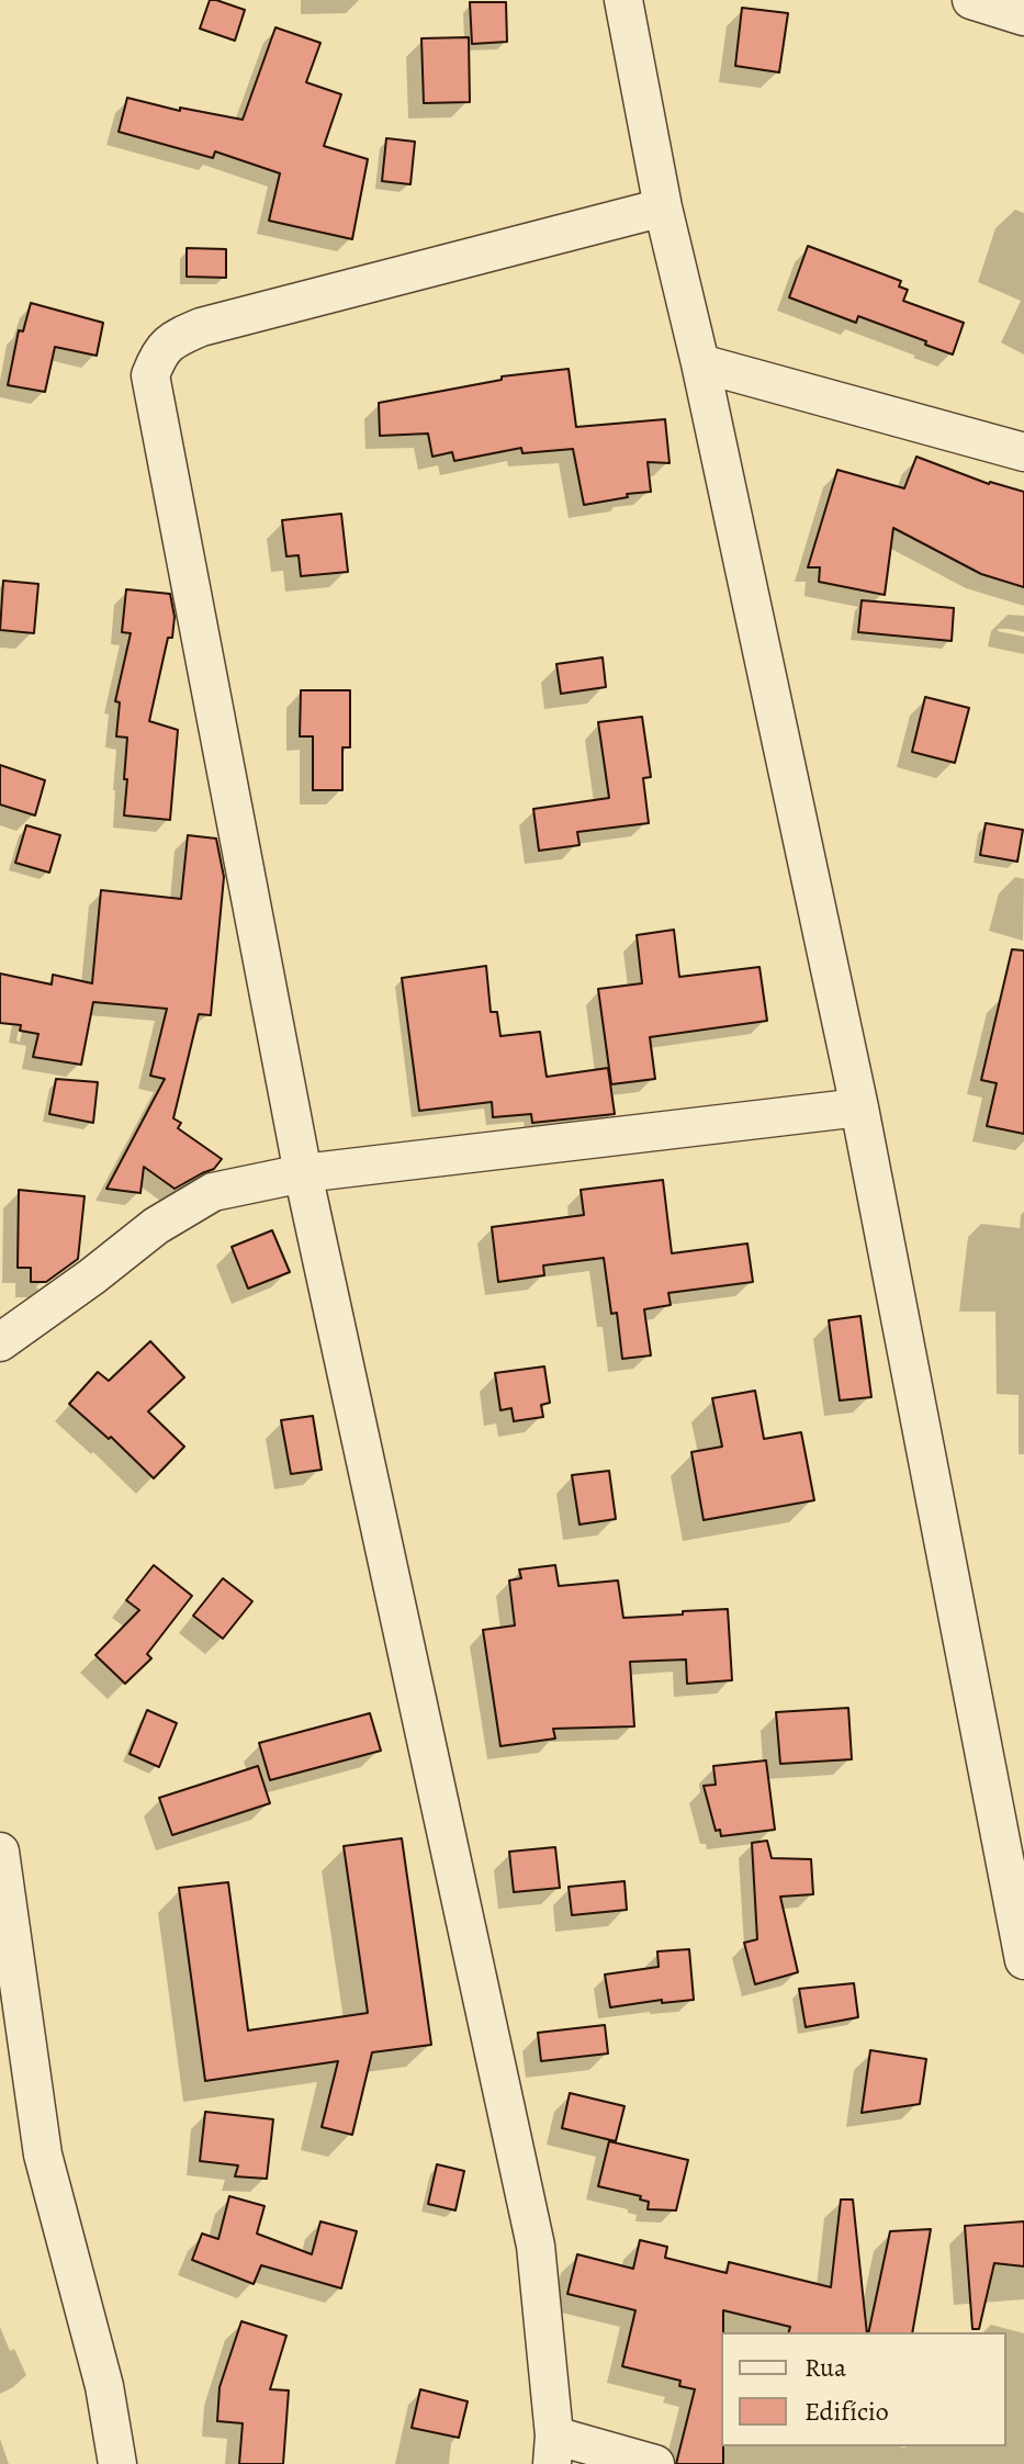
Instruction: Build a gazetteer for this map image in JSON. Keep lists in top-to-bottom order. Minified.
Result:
{"legend":["Rua","Edifício"]}
